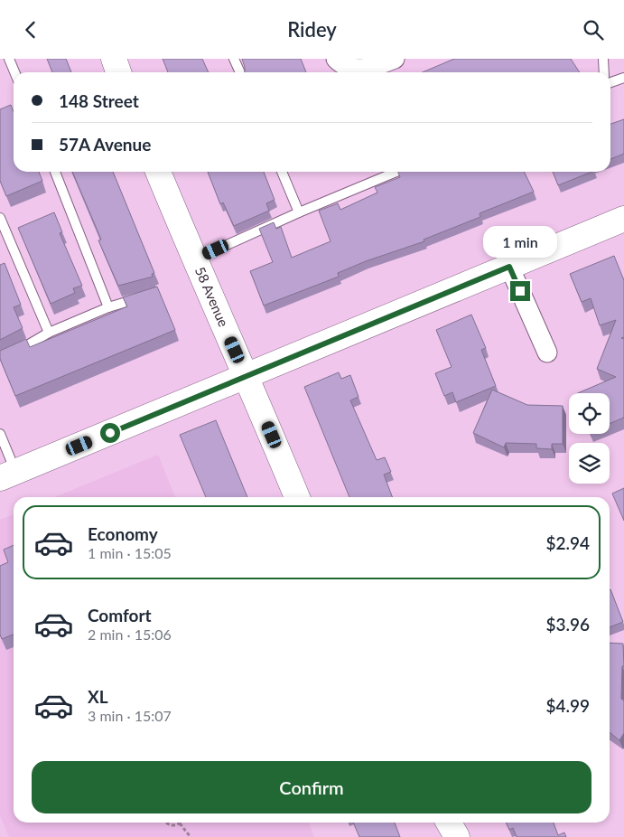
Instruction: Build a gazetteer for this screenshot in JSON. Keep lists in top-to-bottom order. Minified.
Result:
{"streets":{"main road":["58 Avenue"]},"page":{"header":"Ridey","banner":["148 Street","57A Avenue"],"bubble":"1 min","list":[{"name":"Economy","note":"1 min · 15:05","value":"$2.94"},{"name":"Comfort","note":"2 min · 15:06","value":"$3.96"},{"name":"XL","note":"3 min · 15:07","value":"$4.99"}],"buttons":"Confirm"}}
